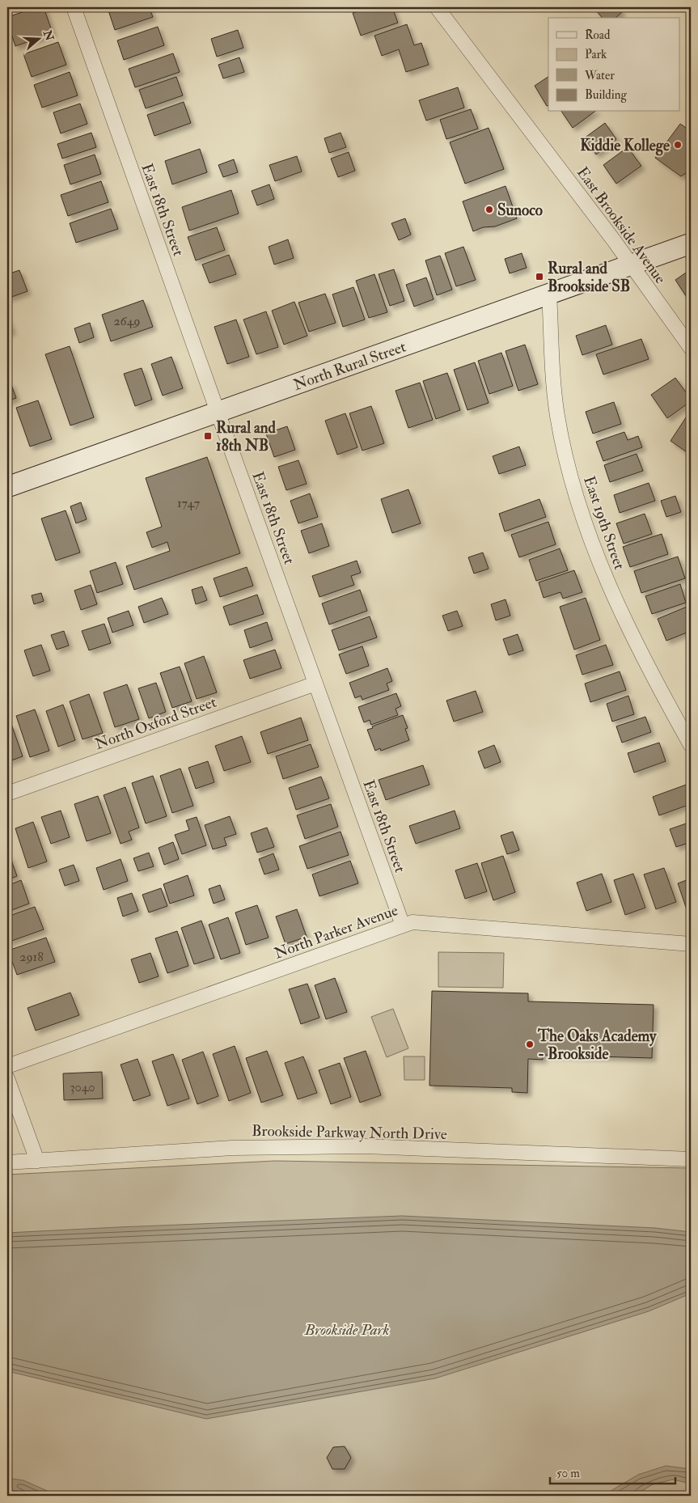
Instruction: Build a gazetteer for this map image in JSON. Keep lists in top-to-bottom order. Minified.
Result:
{"streets":{"main road":["North Rural Street"],"street":["East 18th Street","East Brookside Avenue","East 19th Street","North Oxford Street","North Parker Avenue","Brookside Parkway North Drive"]},"crossings":[["East 18th Street","North Rural Street"],["East 18th Street","North Oxford Street"],["East 18th Street","North Parker Avenue"],["East Brookside Avenue","North Rural Street"],["North Rural Street","East 19th Street"]],"parks":["Brookside Park"],"places":{"other":["Kiddie Kollege","Sunoco","The Oaks Academy - Brookside"],"transit":["Rural and Brookside SB","Rural and 18th NB"]},"house_numbers":["2649","1747","2918","3040"],"legend":["Road","Park","Water","Building"],"scale_bar":"50 m","north":"right"}
